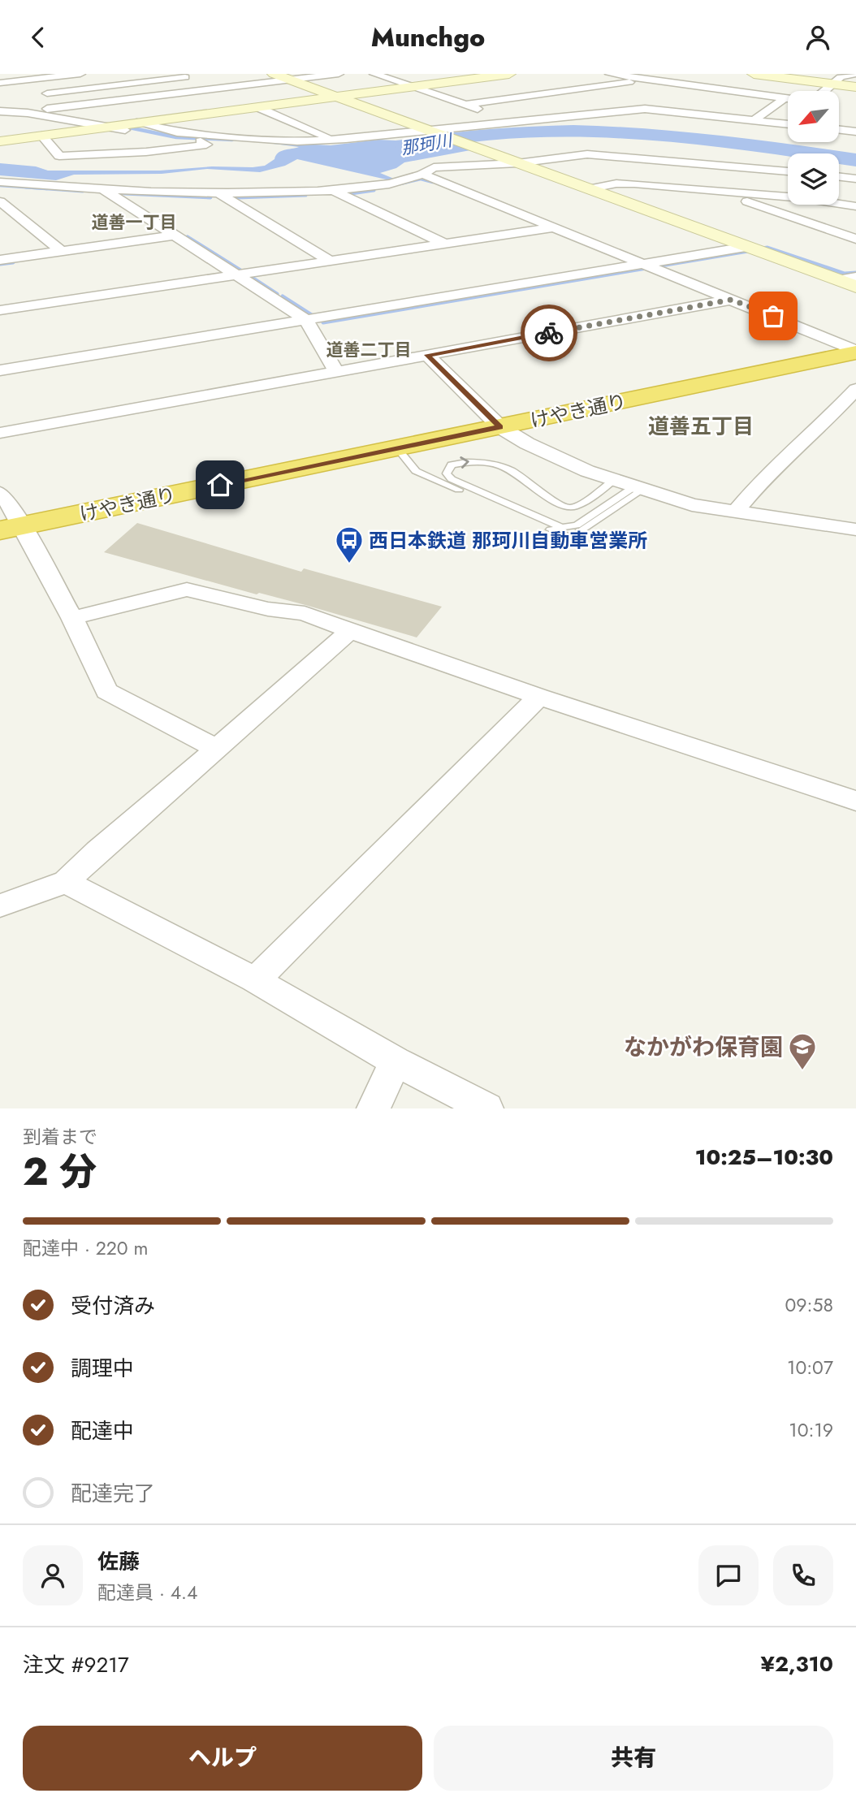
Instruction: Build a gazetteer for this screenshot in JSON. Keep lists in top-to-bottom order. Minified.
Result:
{"streets":{"highway":["けやき通り"]},"districts":["道善一丁目","道善二丁目","道善五丁目"],"water":["那珂川"],"places":{"bus stop":["西日本鉄道 那珂川自動車営業所"],"school or university":["なかがわ保育園"]},"north":"bottom left","page":{"header":"Munchgo","heading":["2 分","到着まで","10:25–10:30"],"panel":["佐藤","配達員 · 4.4","注文 #9217","¥2,310"],"bar":"配達中 · 220 m","list":[["受付済み","09:58"],["調理中","10:07"],["配達中","10:19"],"配達完了"],"buttons":["ヘルプ","共有"]}}
